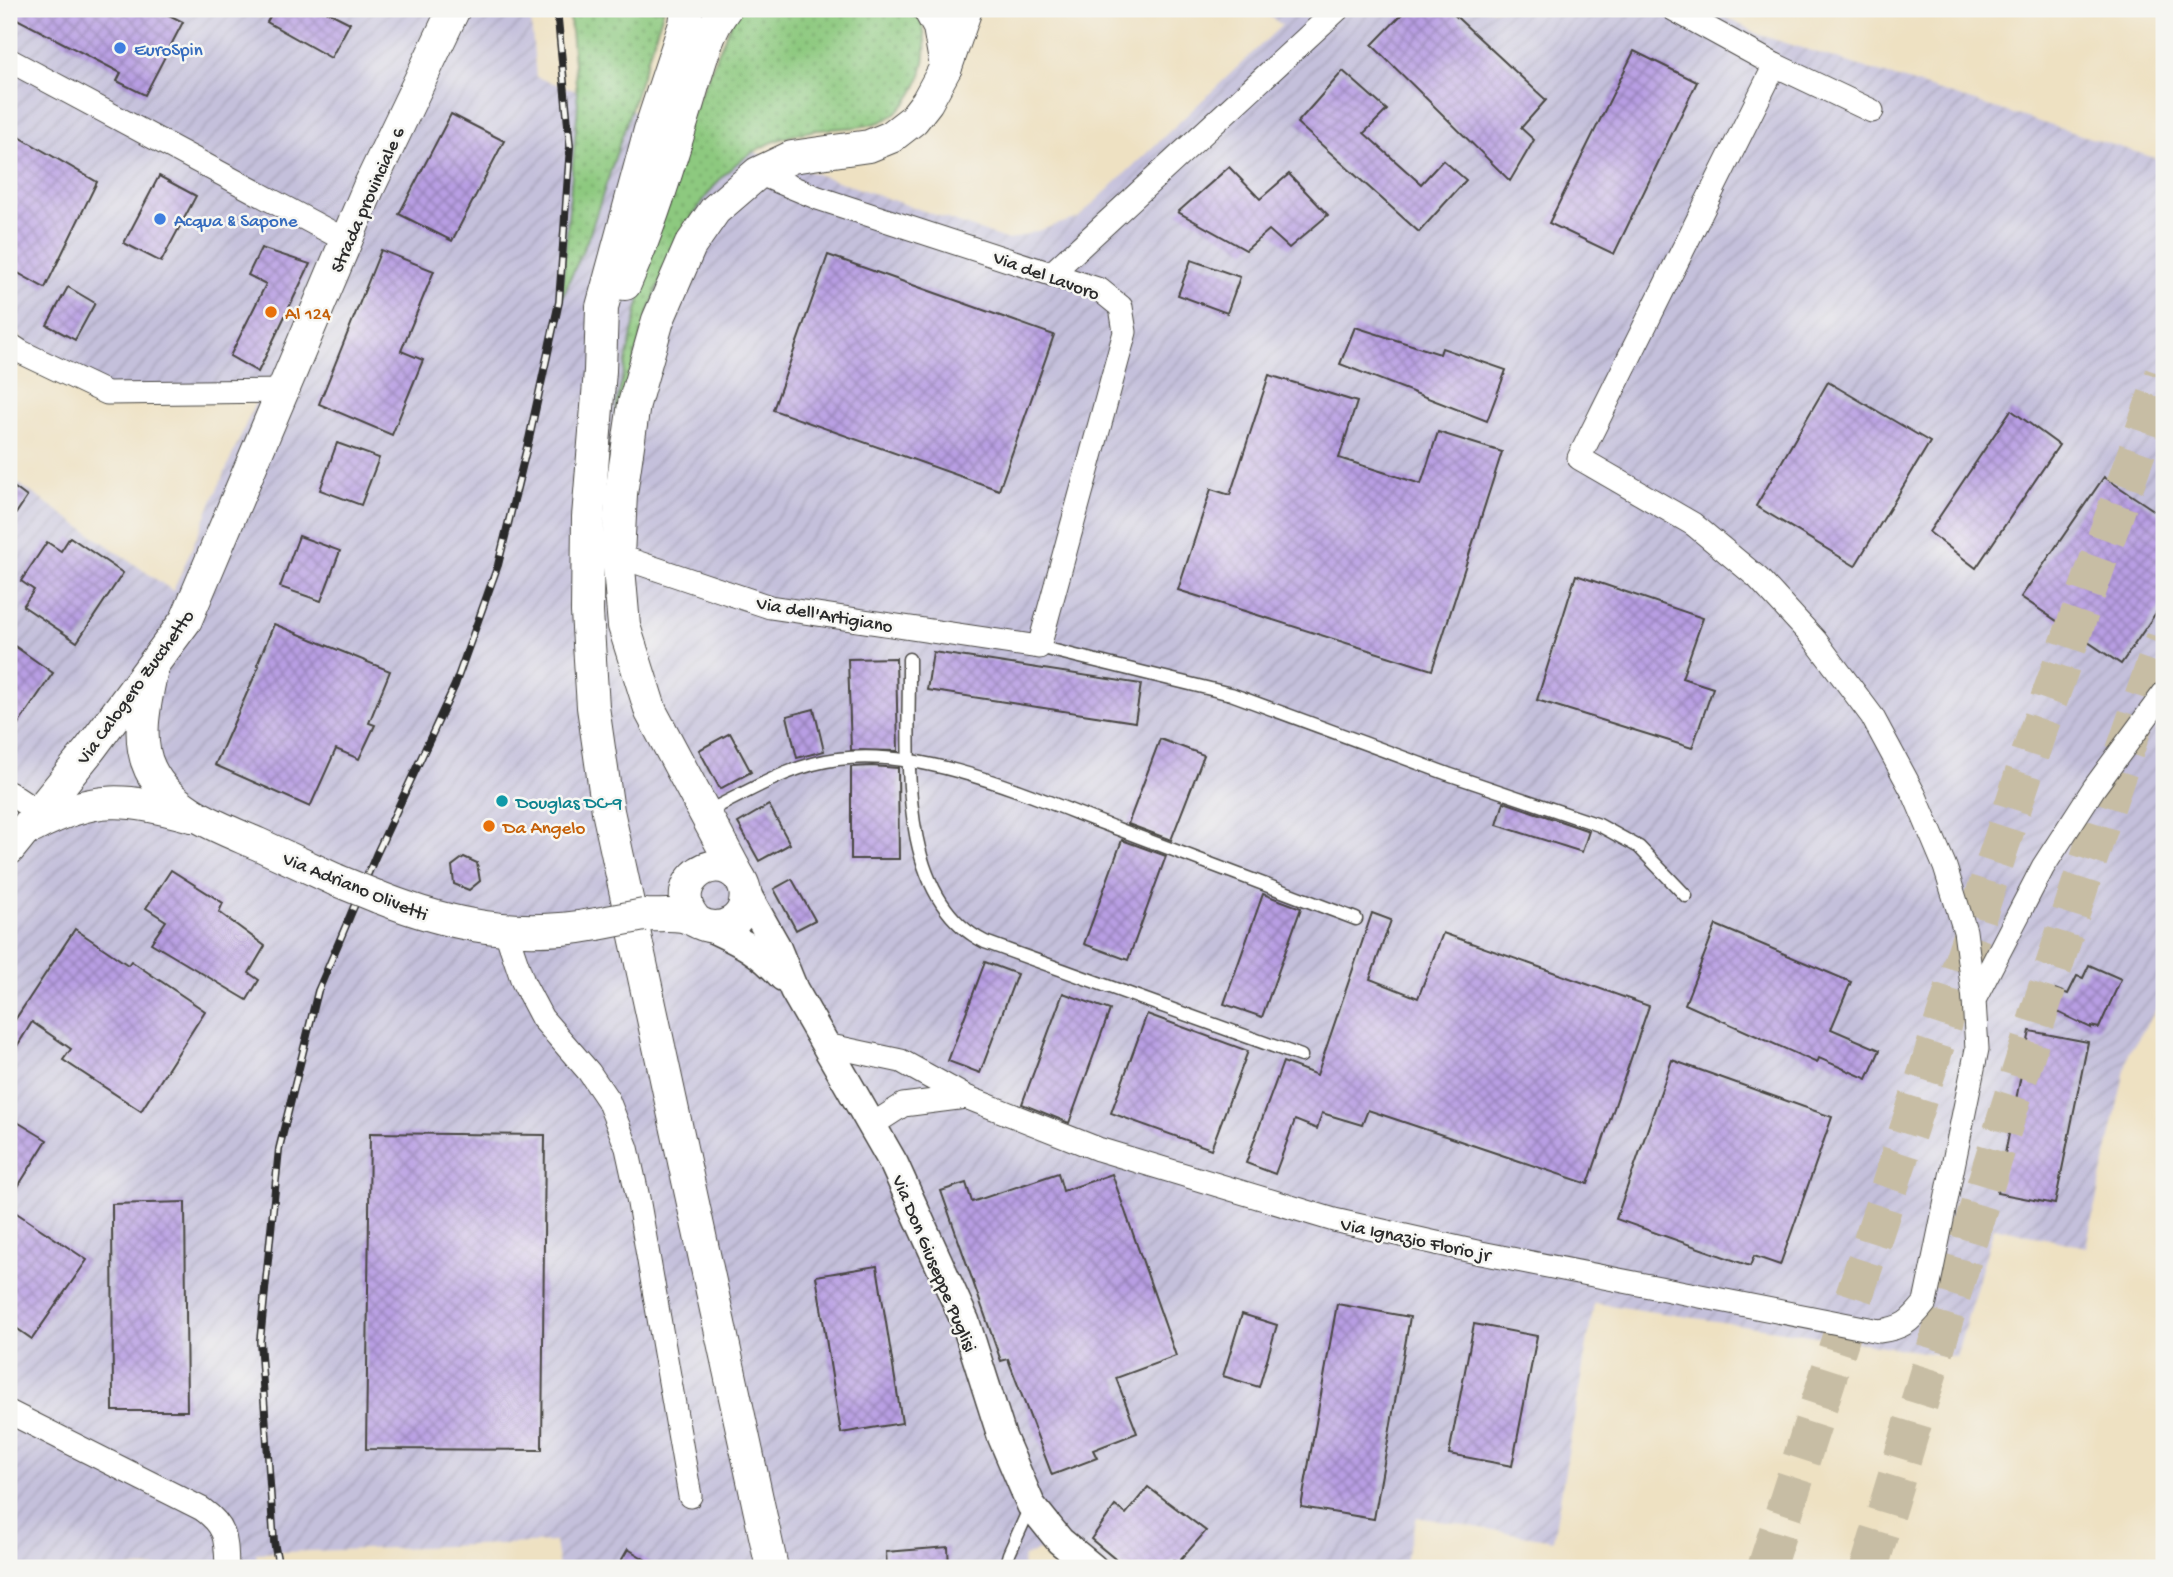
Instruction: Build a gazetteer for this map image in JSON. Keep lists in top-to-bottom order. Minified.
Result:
{"streets":{"main road":["Strada provinciale 6","Via Calogero Zucchetto","Via Adriano Olivetti"],"street":["Via del Lavoro","Via dell'Artigiano","Via Ignazio Florio jr","Via Don Giuseppe Puglisi"]},"crossings":[["Strada provinciale 6","Via Calogero Zucchetto"],["Via del Lavoro","Via dell'Artigiano"],["Via Calogero Zucchetto","Via Adriano Olivetti"],["Via Adriano Olivetti","Via Don Giuseppe Puglisi"],["Via Ignazio Florio jr","Via Don Giuseppe Puglisi"]],"places":["EuroSpin","Acqua & Sapone","Al 124","Douglas DC-9","Da Angelo"]}
